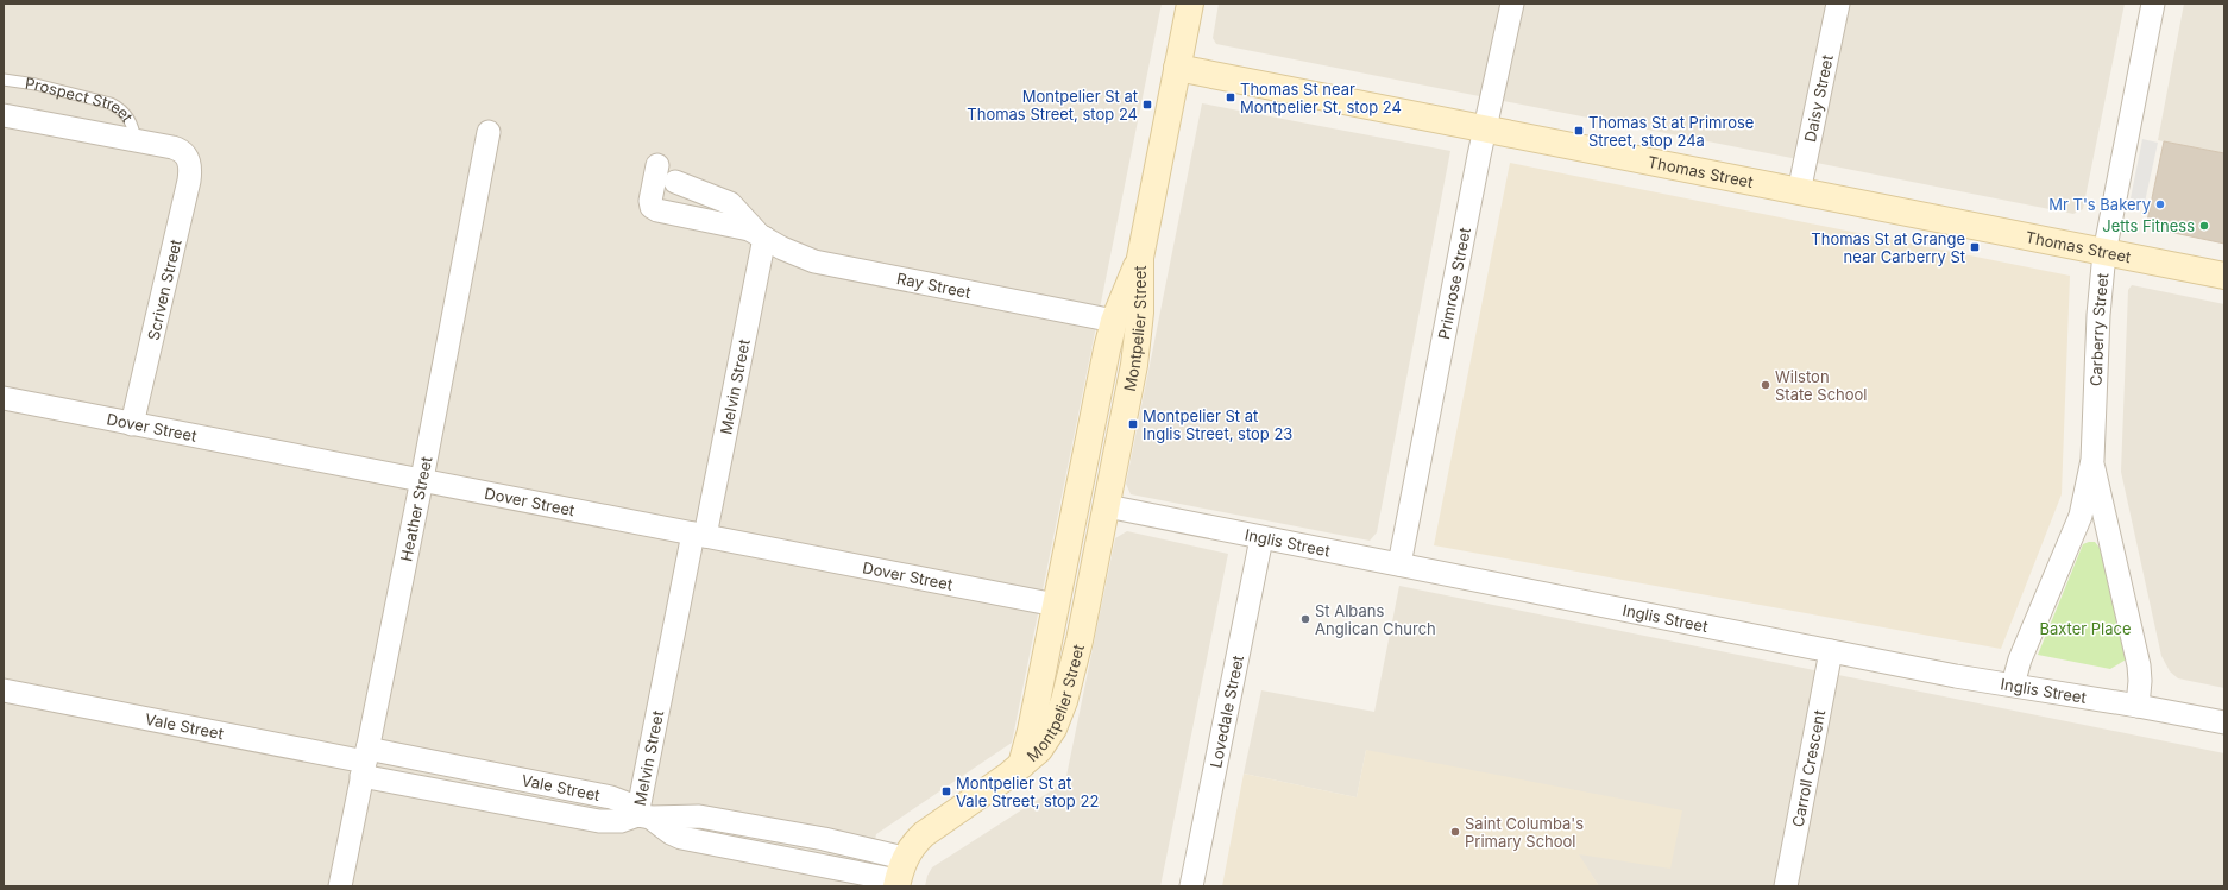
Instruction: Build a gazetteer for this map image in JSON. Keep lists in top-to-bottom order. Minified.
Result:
{"streets":{"street":["Daisy Street","Prospect Street","Thomas Street","Primrose Street","Ray Street","Scriven Street","Montpelier Street","Carberry Street","Melvin Street","Dover Street","Heather Street","Inglis Street","Lovedale Street","Vale Street","Carroll Crescent"]},"crossings":[["Daisy Street","Thomas Street"],["Prospect Street","Scriven Street"],["Thomas Street","Primrose Street"],["Thomas Street","Montpelier Street"],["Thomas Street","Carberry Street"],["Primrose Street","Inglis Street"],["Ray Street","Montpelier Street"],["Ray Street","Melvin Street"],["Scriven Street","Dover Street"],["Montpelier Street","Dover Street"],["Montpelier Street","Inglis Street"],["Carberry Street","Inglis Street"],["Melvin Street","Dover Street"],["Melvin Street","Vale Street"],["Dover Street","Heather Street"],["Heather Street","Vale Street"],["Inglis Street","Lovedale Street"],["Inglis Street","Carroll Crescent"]],"parks":["Baxter Place"],"places":{"transit":["Thomas St near Montpelier St, stop 24","Montpelier St at Thomas Street, stop 24","Thomas St at Primrose Street, stop 24a","Thomas St at Grange near Carberry St","Montpelier St at Inglis Street, stop 23","Montpelier St at Vale Street, stop 22"],"other":["Mr T's Bakery","Jetts Fitness","Wilston State School","St Albans Anglican Church","Saint Columba's Primary School"]}}
